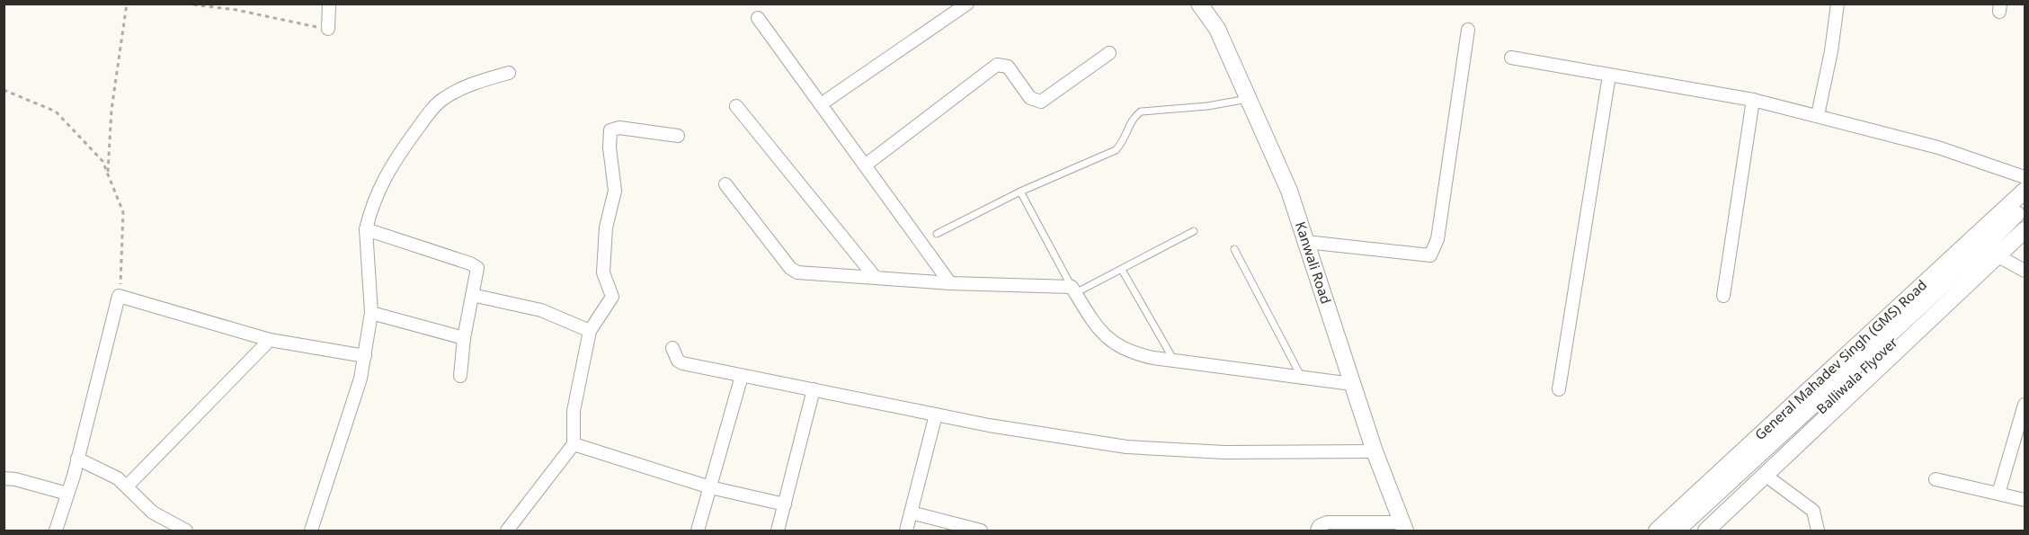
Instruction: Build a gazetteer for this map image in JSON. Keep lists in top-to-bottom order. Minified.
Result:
{"streets":{"street":["Kanwali Road","General Mahadev Singh (GMS) Road","Balliwala Flyover"]}}
